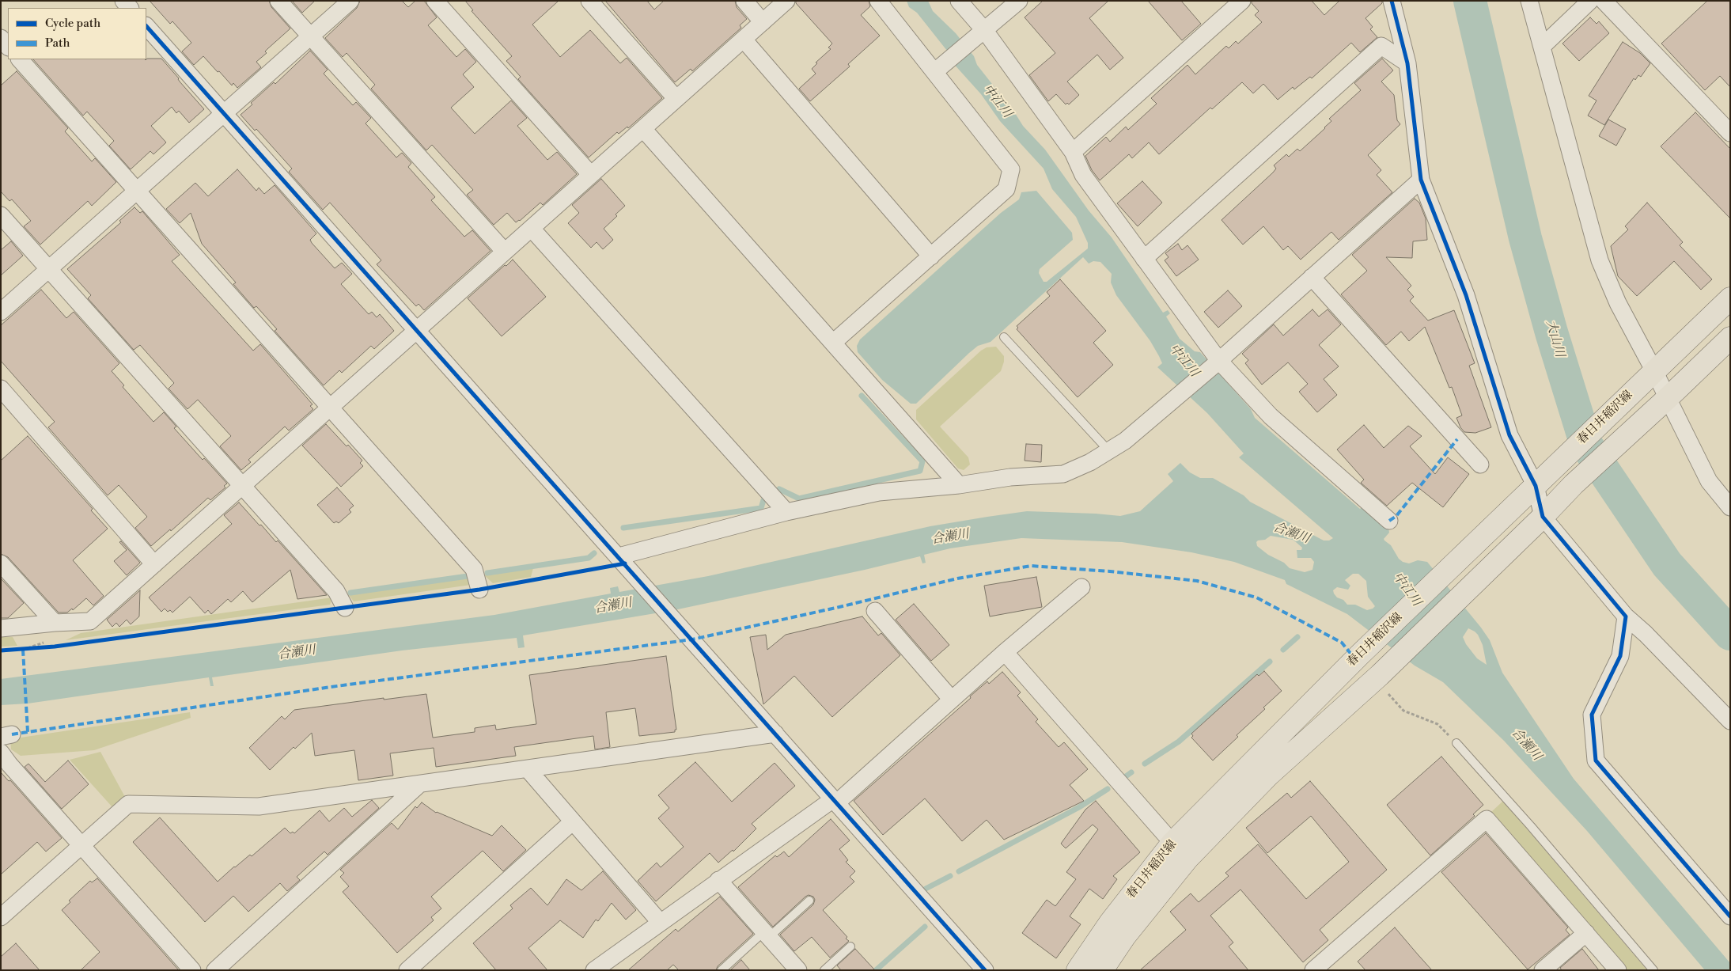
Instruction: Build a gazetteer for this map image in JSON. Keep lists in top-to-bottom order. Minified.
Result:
{"streets":{"main road":["春日井稲沢線"]},"water":["中江川","大山川","合瀬川"],"legend":["Cycle path","Path"]}
